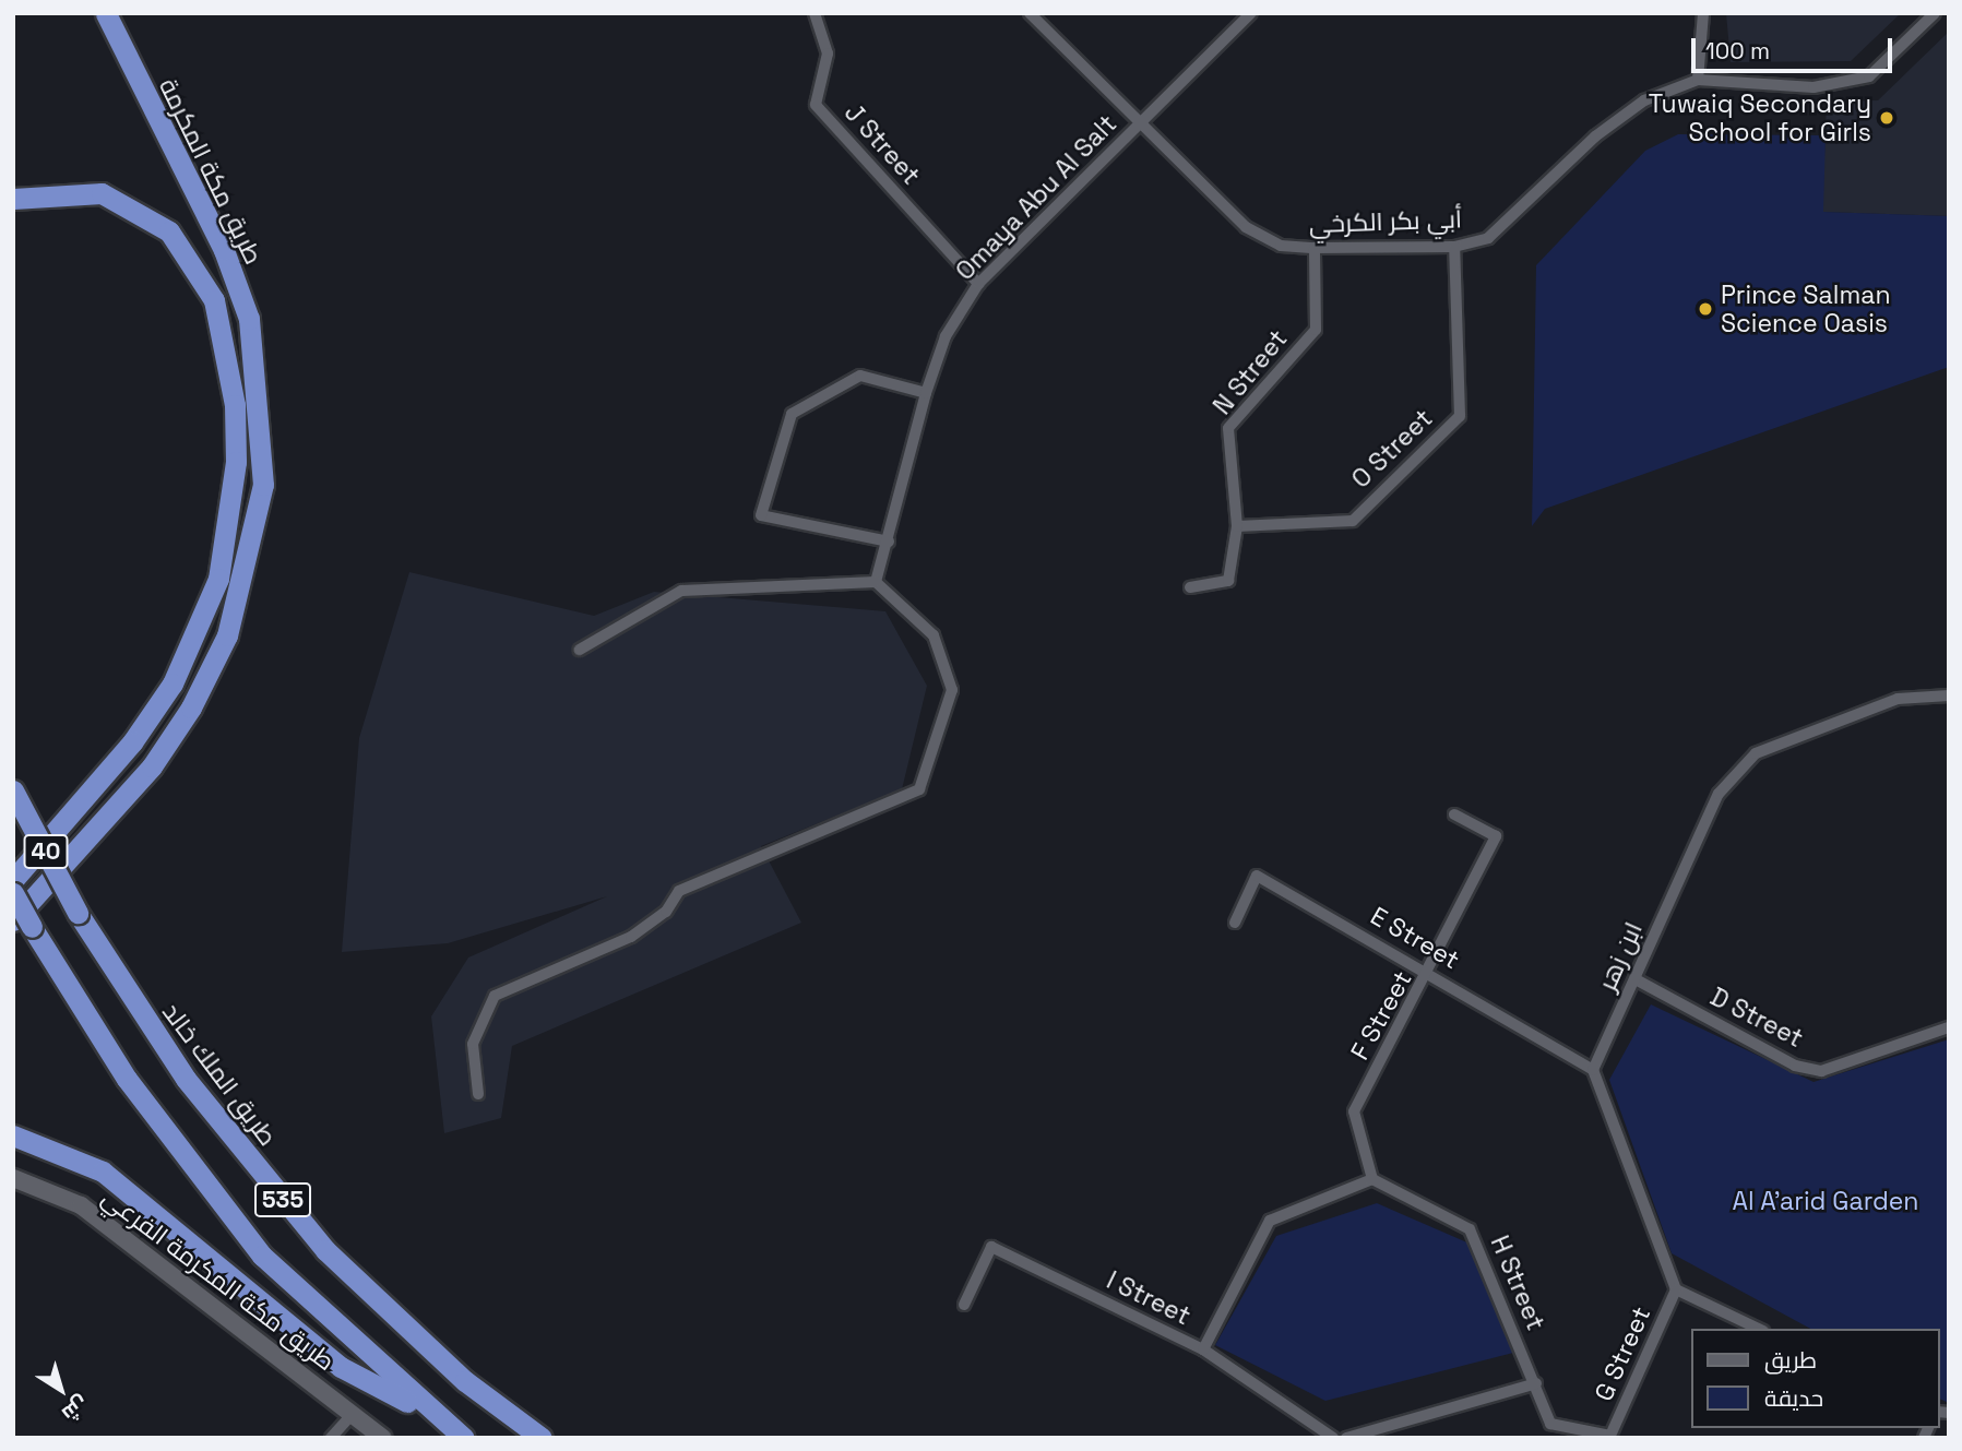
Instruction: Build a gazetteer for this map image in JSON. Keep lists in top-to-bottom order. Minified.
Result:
{"streets":{"highway":["طريق مكة المكرمة","40","طريق الملك خالد","535"],"street":["J Street","Omaya Abu Al Salt","أبي بكر الكرخي","N Street","O Street","E Street","ابن زهر","F Street","D Street","طريق مكة المكرمة الفرعي","H Street","I Street","G Street"]},"crossings":[["J Street","Omaya Abu Al Salt"],["طريق مكة المكرمة","40"],["طريق مكة المكرمة","535"],["Omaya Abu Al Salt","أبي بكر الكرخي"],["أبي بكر الكرخي","N Street"],["أبي بكر الكرخي","O Street"],["N Street","O Street"],["40","535"],["E Street","ابن زهر"],["E Street","F Street"],["ابن زهر","D Street"],["F Street","H Street"],["H Street","G Street"]],"parks":["Al A'arid Garden"],"places":["Tuwaiq Secondary School for Girls","Prince Salman Science Oasis"],"legend":["طريق","حديقة"],"scale_bar":"100 m","north":"bottom right"}
